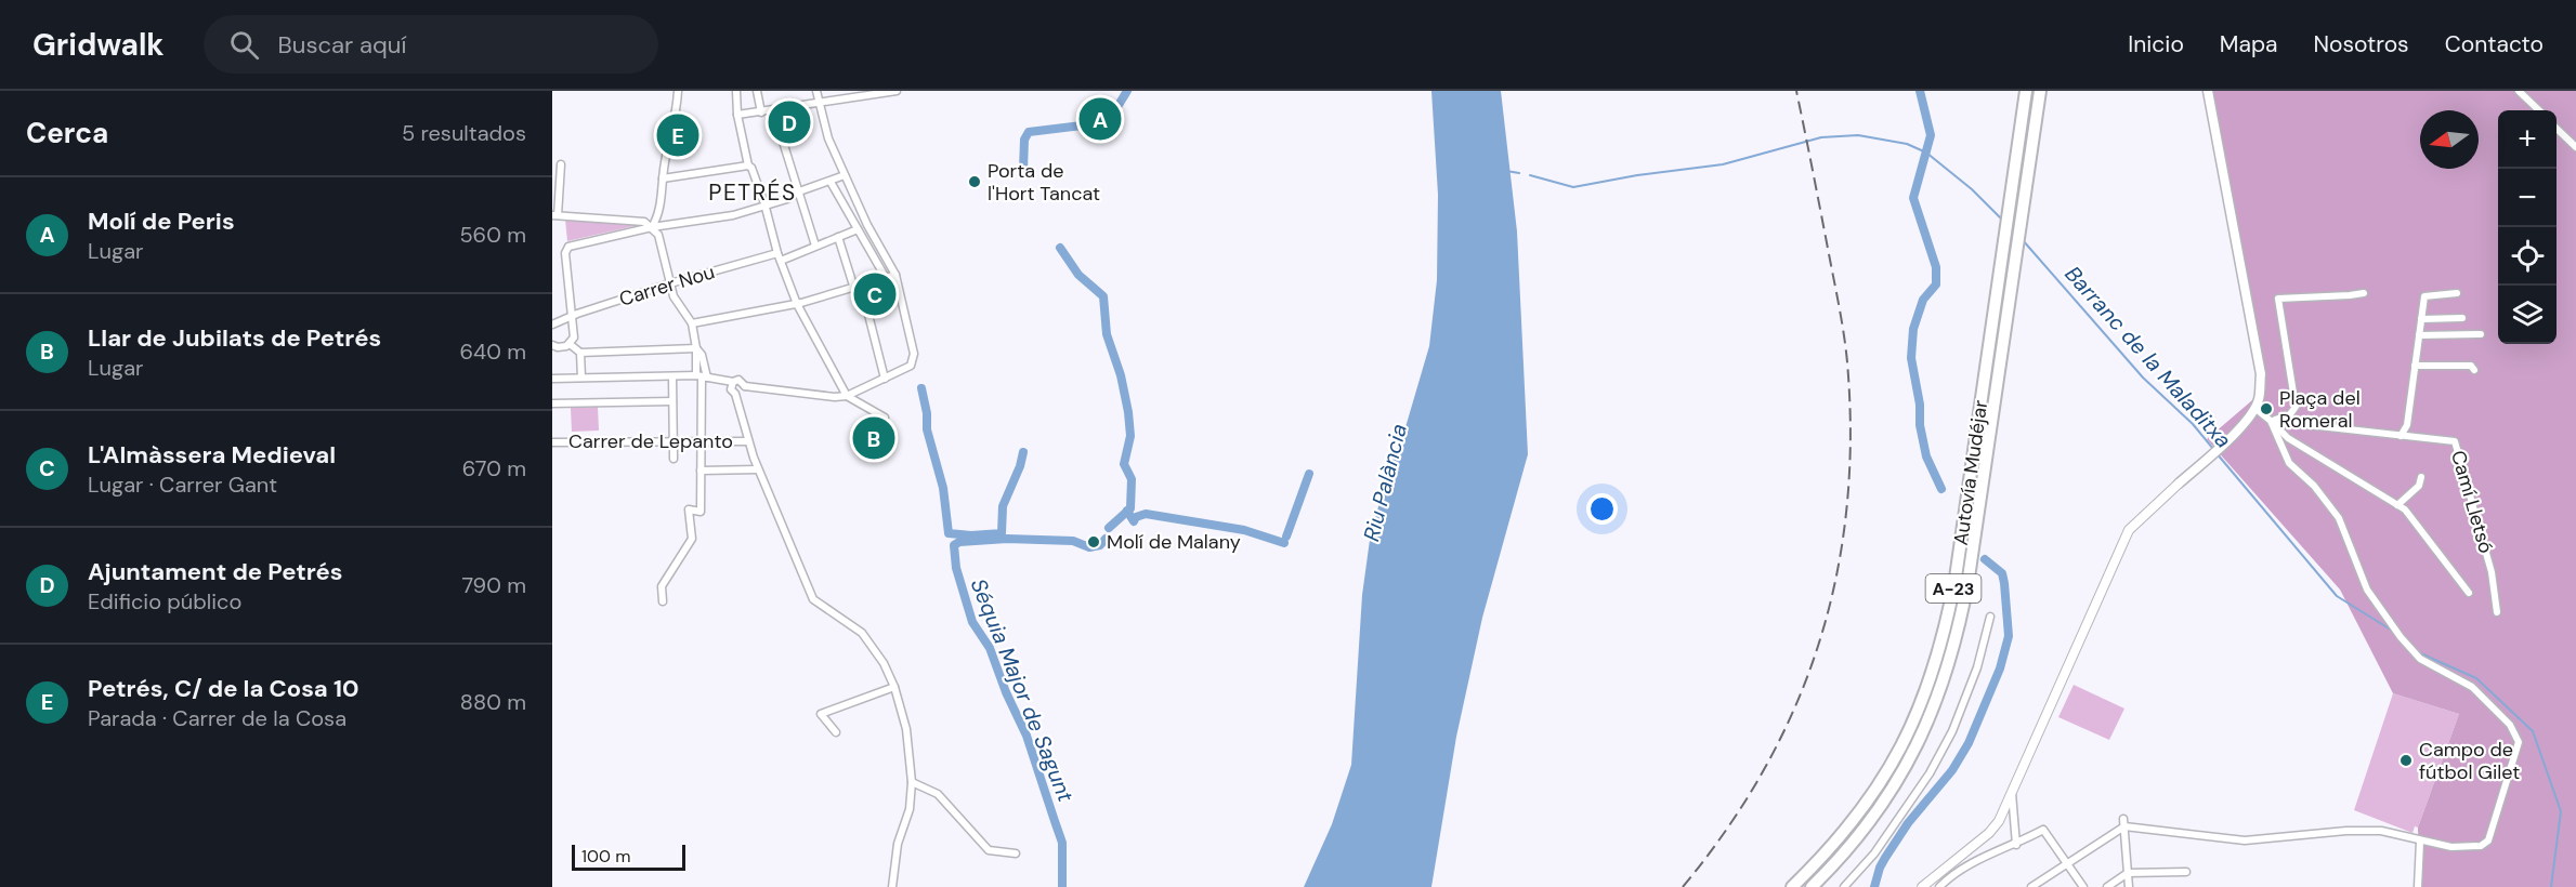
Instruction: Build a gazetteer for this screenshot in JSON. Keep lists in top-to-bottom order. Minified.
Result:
{"streets":{"highway":["Autovía Mudéjar","A-23"],"street":["Carrer Nou","Carrer de Lepanto","Camí Lletsó"]},"districts":["PETRÉS"],"water":["Barranc de la Maladitxa","Riu Palància","Séquia Major de Sagunt"],"places":["Porta de l'Hort Tancat","Plaça del Romeral","Molí de Malany","Campo de fútbol Gilet"],"scale_bar":"100 m","north":"left","page":{"header":"Gridwalk","search":"Buscar aquí","nav":["Inicio","Mapa","Nosotros","Contacto"],"heading":["Cerca","5 resultados"],"pins":["A","D","E","C","B"],"map_buttons":["+","−"],"list":[{"mark":"A","name":"Molí de Peris","note":"Lugar","value":"560 m"},{"mark":"B","name":"Llar de Jubilats de Petrés","note":"Lugar","value":"640 m"},{"mark":"C","name":"L'Almàssera Medieval","note":"Lugar · Carrer Gant","value":"670 m"},{"mark":"D","name":"Ajuntament de Petrés","note":"Edificio público","value":"790 m"},{"mark":"E","name":"Petrés, C/ de la Cosa 10","note":"Parada · Carrer de la Cosa","value":"880 m"}],"scale":"100 m"}}
